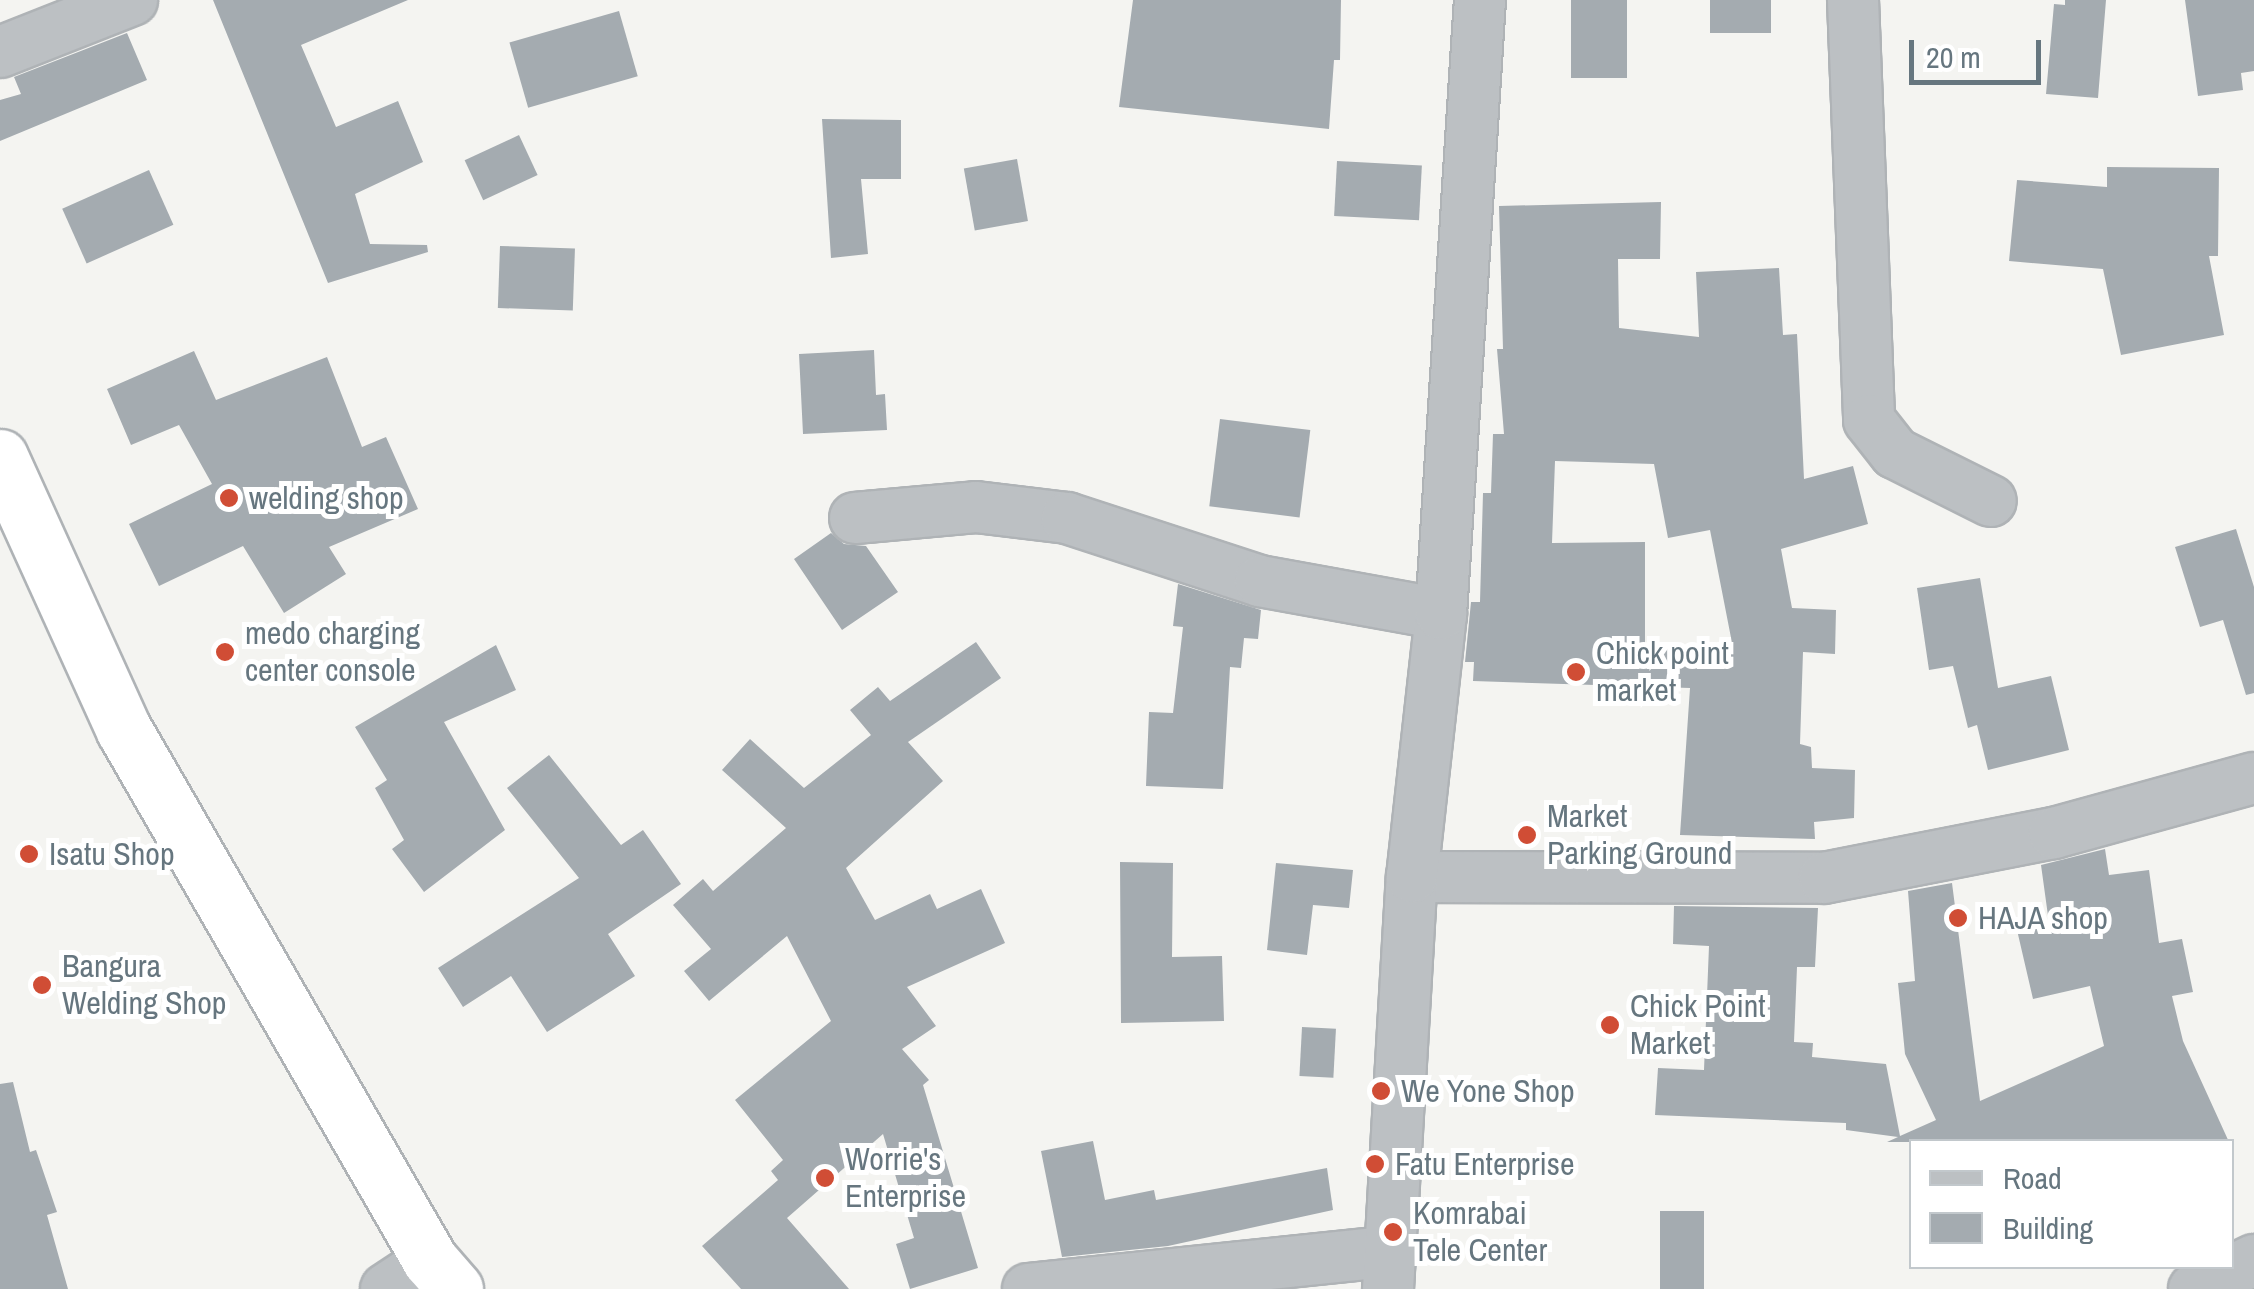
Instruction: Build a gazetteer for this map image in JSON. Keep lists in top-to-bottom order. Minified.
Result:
{"places":["welding shop","medo charging center console","Chick point market","Market Parking Ground","Isatu Shop","HAJA shop","Bangura Welding Shop","Chick Point Market","We Yone Shop","Fatu Enterprise","Worrie's Enterprise","Komrabai Tele Center"],"legend":["Road","Building"],"scale_bar":"20 m"}
